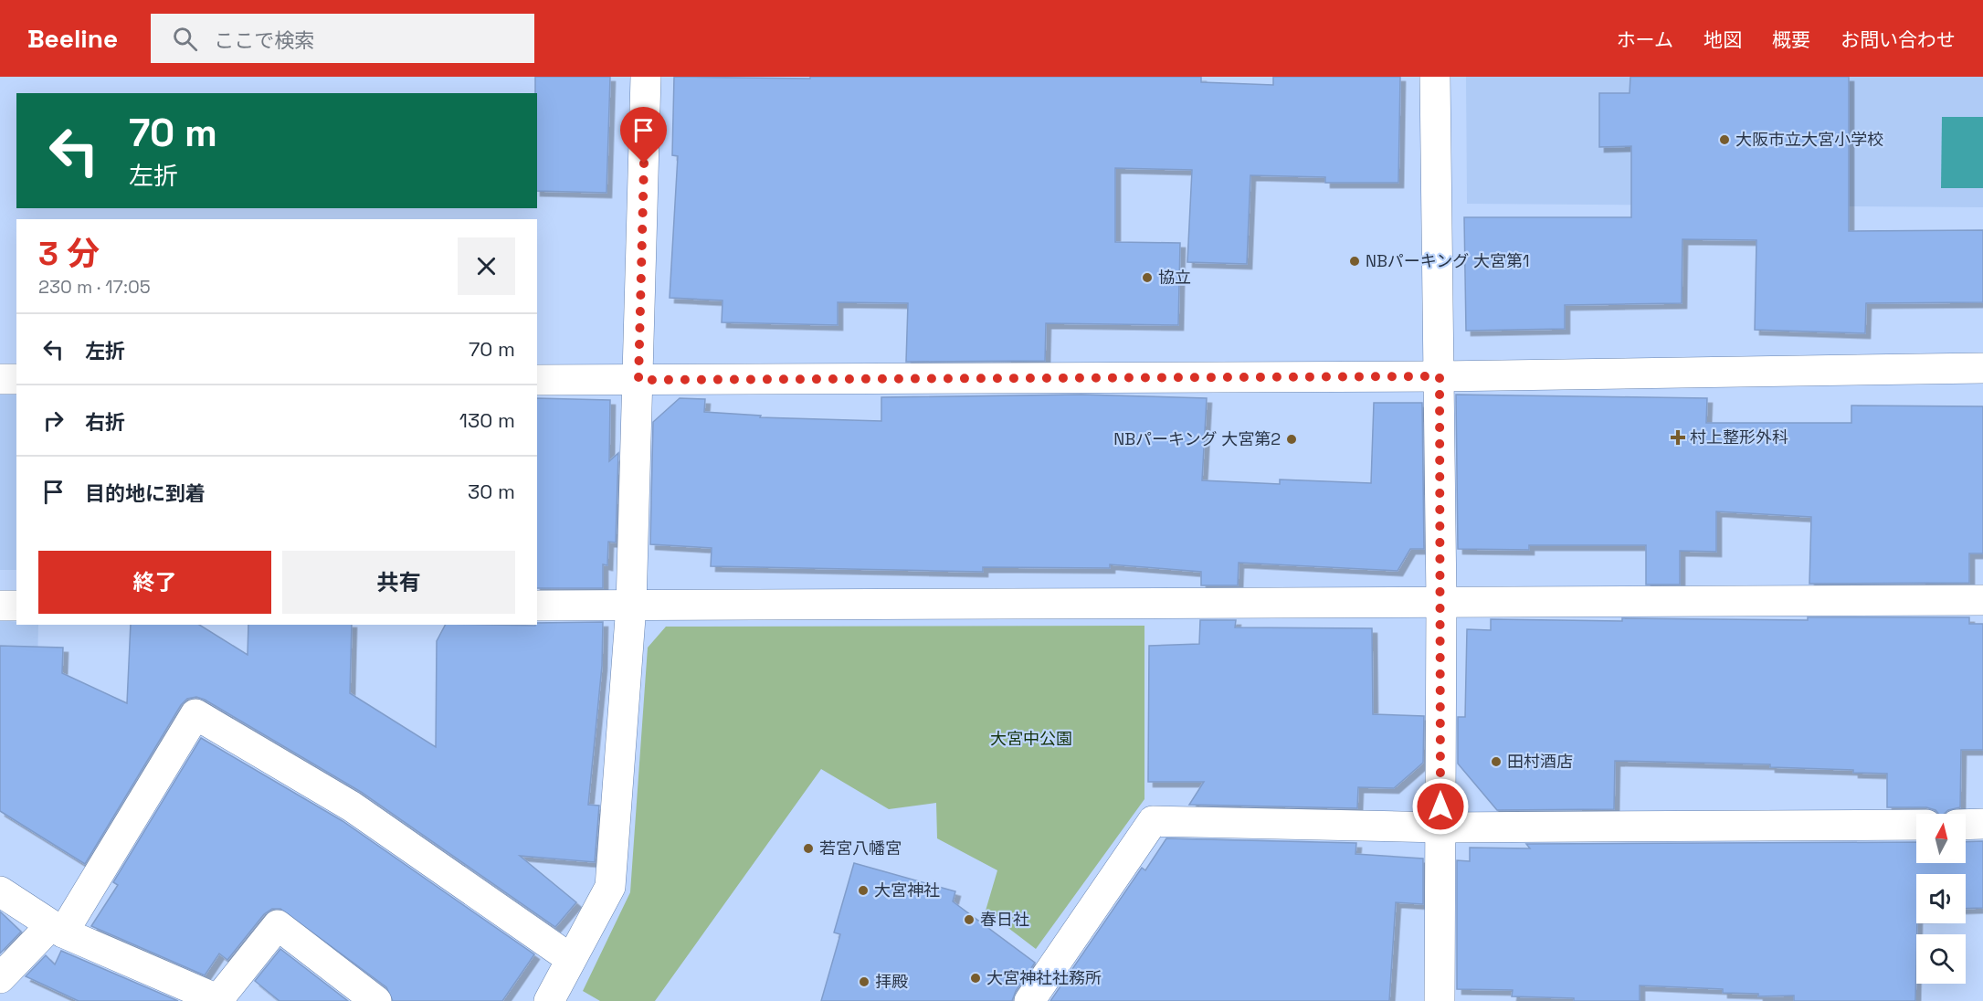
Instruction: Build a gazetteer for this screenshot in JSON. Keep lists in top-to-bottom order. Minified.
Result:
{"parks":["大宮中公園"],"places":{"other":["大阪市立大宮小学校","NBパーキング 大宮第1","協立","NBパーキング 大宮第2","田村酒店","若宮八幡宮","大宮神社","春日社","大宮神社社務所","拝殿"],"health":["村上整形外科"]},"north":"top","page":{"header":"Beeline","search":"ここで検索","nav":["ホーム","地図","概要","お問い合わせ"],"turn":["70 m","左折"],"heading":["3 分","230 m · 17:05"],"list":[{"name":"左折","value":"70 m"},{"name":"右折","value":"130 m"},{"name":"目的地に到着","value":"30 m"}],"buttons":["終了","共有"]}}
